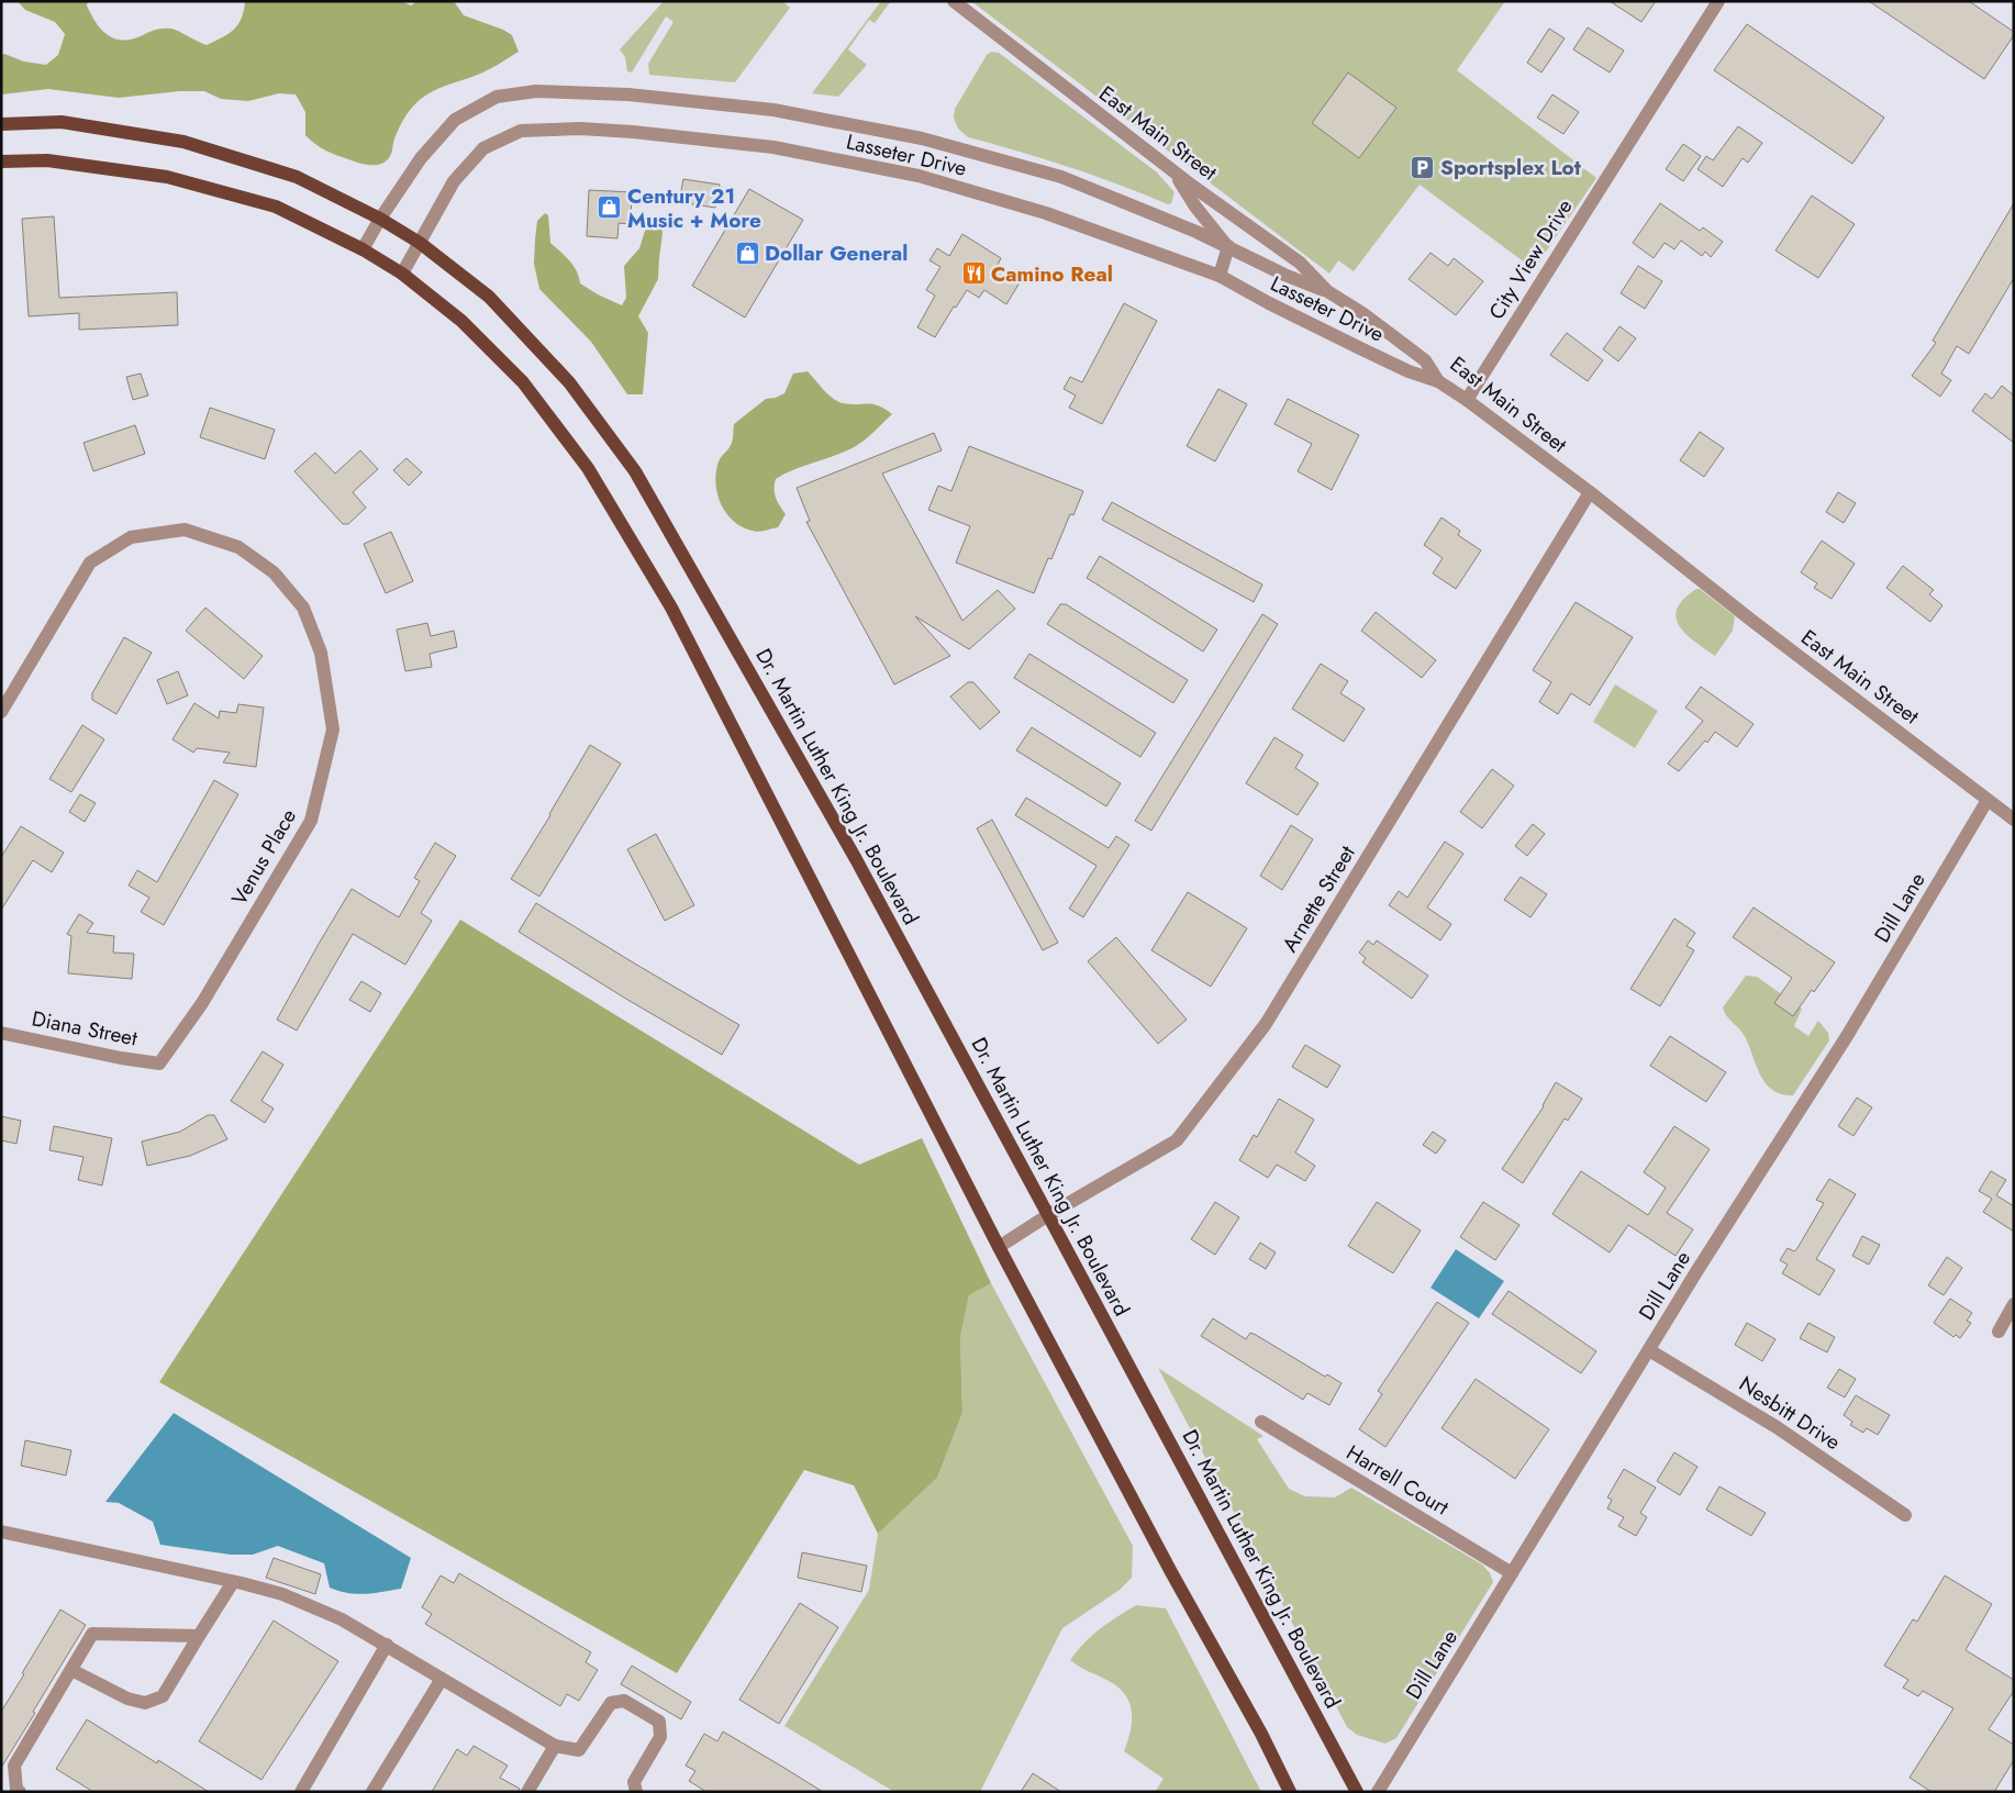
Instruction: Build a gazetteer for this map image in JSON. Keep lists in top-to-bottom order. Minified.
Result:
{"streets":{"main road":["Dr. Martin Luther King Jr. Boulevard"],"street":["East Main Street","Lasseter Drive","City View Drive","Venus Place","Arnette Street","Dill Lane","Diana Street","Nesbitt Drive","Harrell Court"]},"crossings":[["East Main Street","Lasseter Drive"],["East Main Street","City View Drive"],["East Main Street","Arnette Street"],["East Main Street","Dill Lane"],["Lasseter Drive","Dr. Martin Luther King Jr. Boulevard"],["Dr. Martin Luther King Jr. Boulevard","Arnette Street"],["Venus Place","Diana Street"],["Dill Lane","Nesbitt Drive"],["Dill Lane","Harrell Court"]],"places":{"parking":["Sportsplex Lot"],"shop":["Century 21 Music + More","Dollar General"],"restaurant":["Camino Real"]}}
